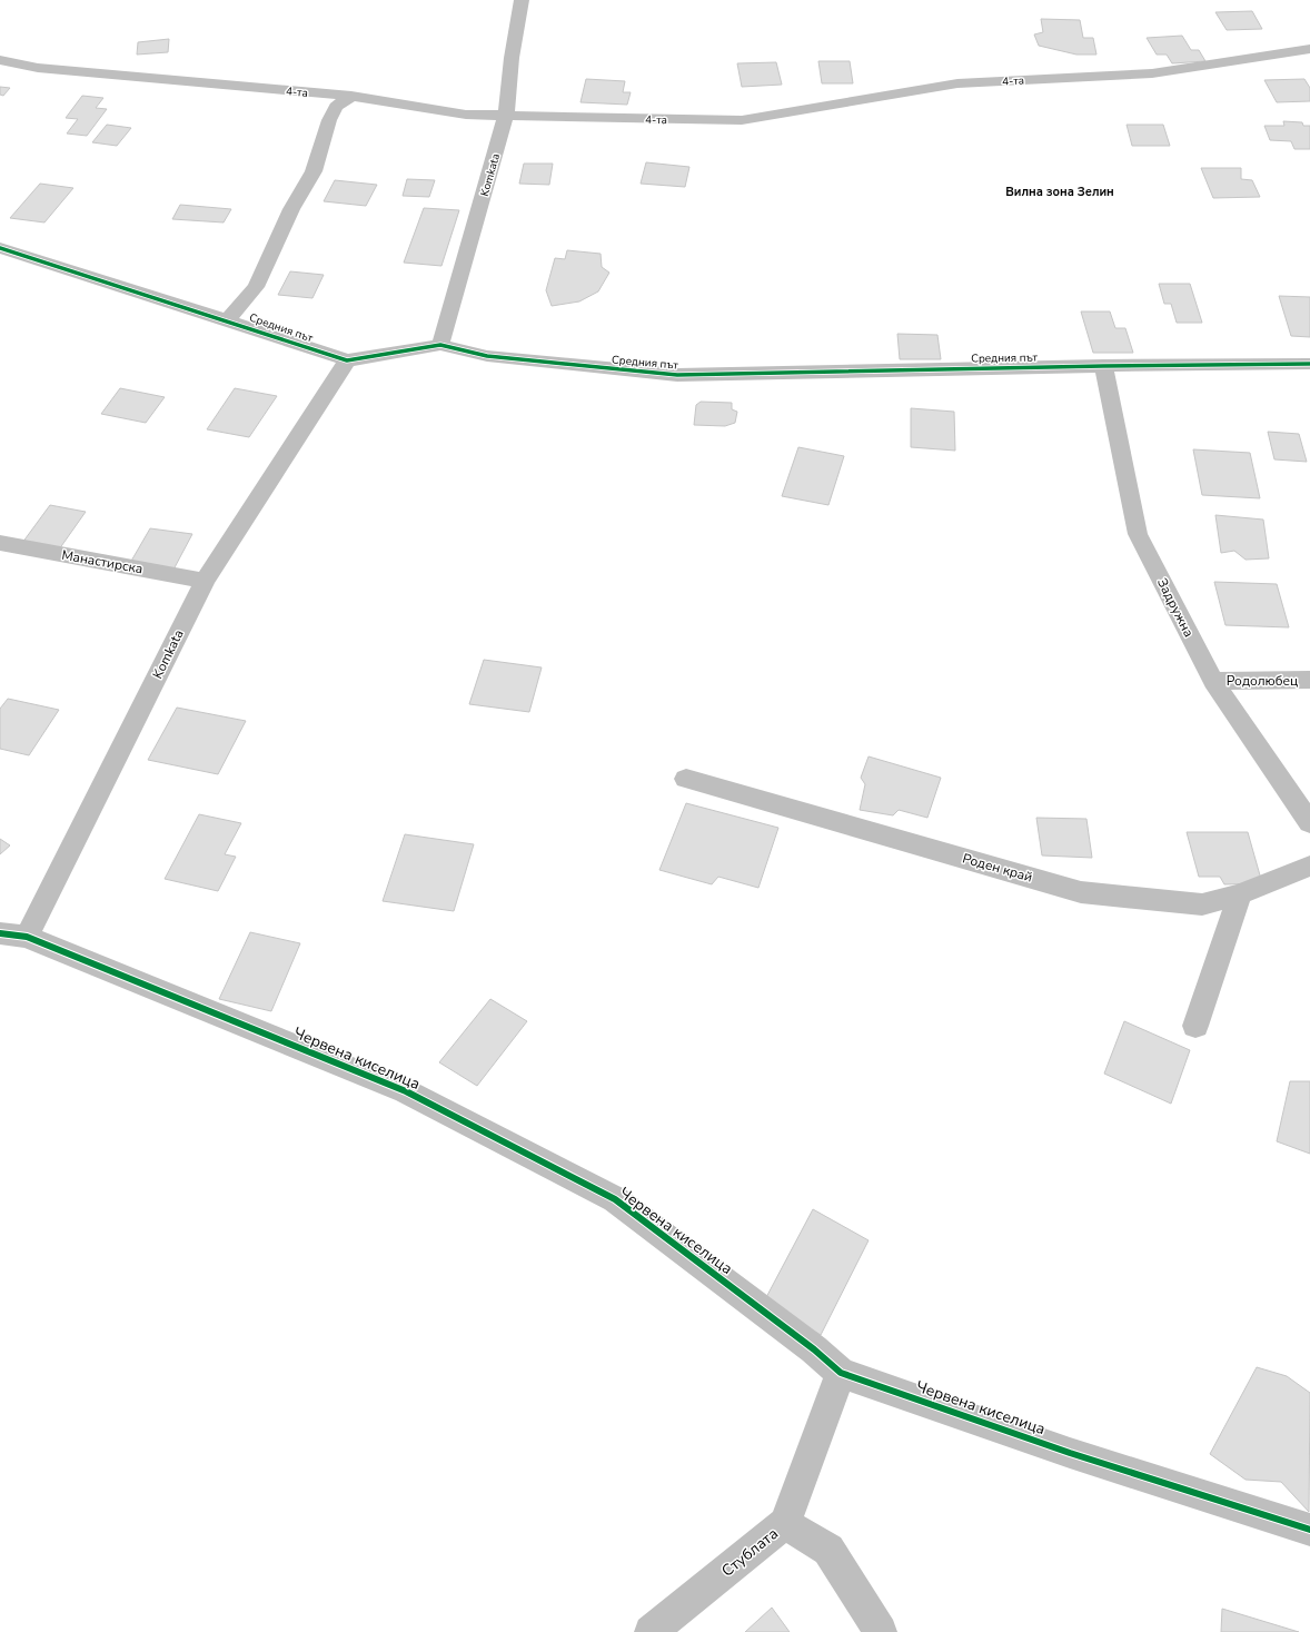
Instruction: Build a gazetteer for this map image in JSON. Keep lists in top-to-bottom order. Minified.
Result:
{"streets":{"street":["4-та","Komkata","Средния път","Манастирска","Задружна","Родолюбец","Роден край","Червена киселица","Стублата"]},"crossings":[["4-та","Komkata"],["Komkata","Средния път"],["Komkata","Манастирска"],["Komkata","Червена киселица"],["Средния път","Задружна"],["Задружна","Родолюбец"],["Червена киселица","Стублата"]],"districts":["Вилна зона Зелин"]}
